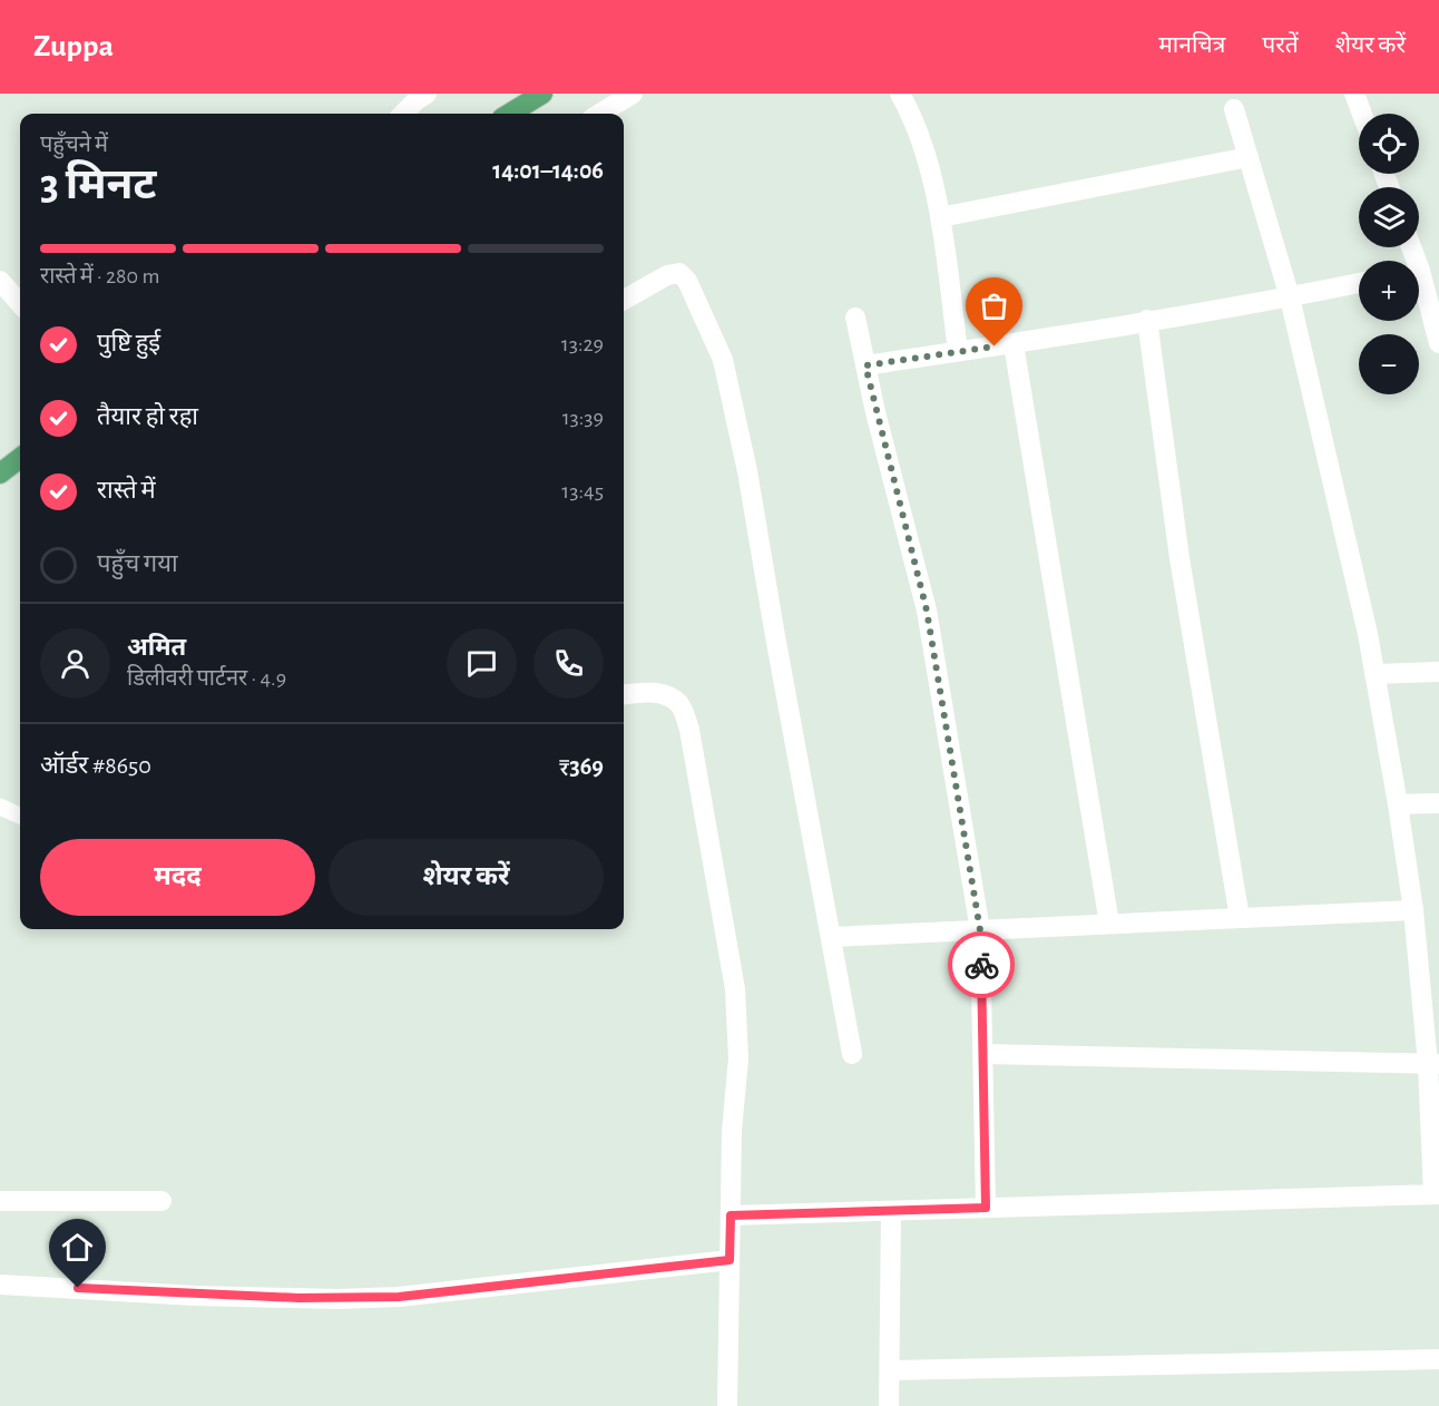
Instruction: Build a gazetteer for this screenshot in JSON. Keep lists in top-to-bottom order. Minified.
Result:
{"page":{"header":"Zuppa","nav":["मानचित्र","परतें","शेयर करें"],"map_buttons":["+","−"],"heading":["3 मिनट","पहुँचने में","14:01–14:06"],"panel":["अमित","डिलीवरी पार्टनर · 4.9","ऑर्डर #8650","₹369"],"bar":"रास्ते में · 280 m","list":[["पुष्टि हुई","13:29"],["तैयार हो रहा","13:39"],["रास्ते में","13:45"],"पहुँच गया"],"buttons":["मदद","शेयर करें"]}}
